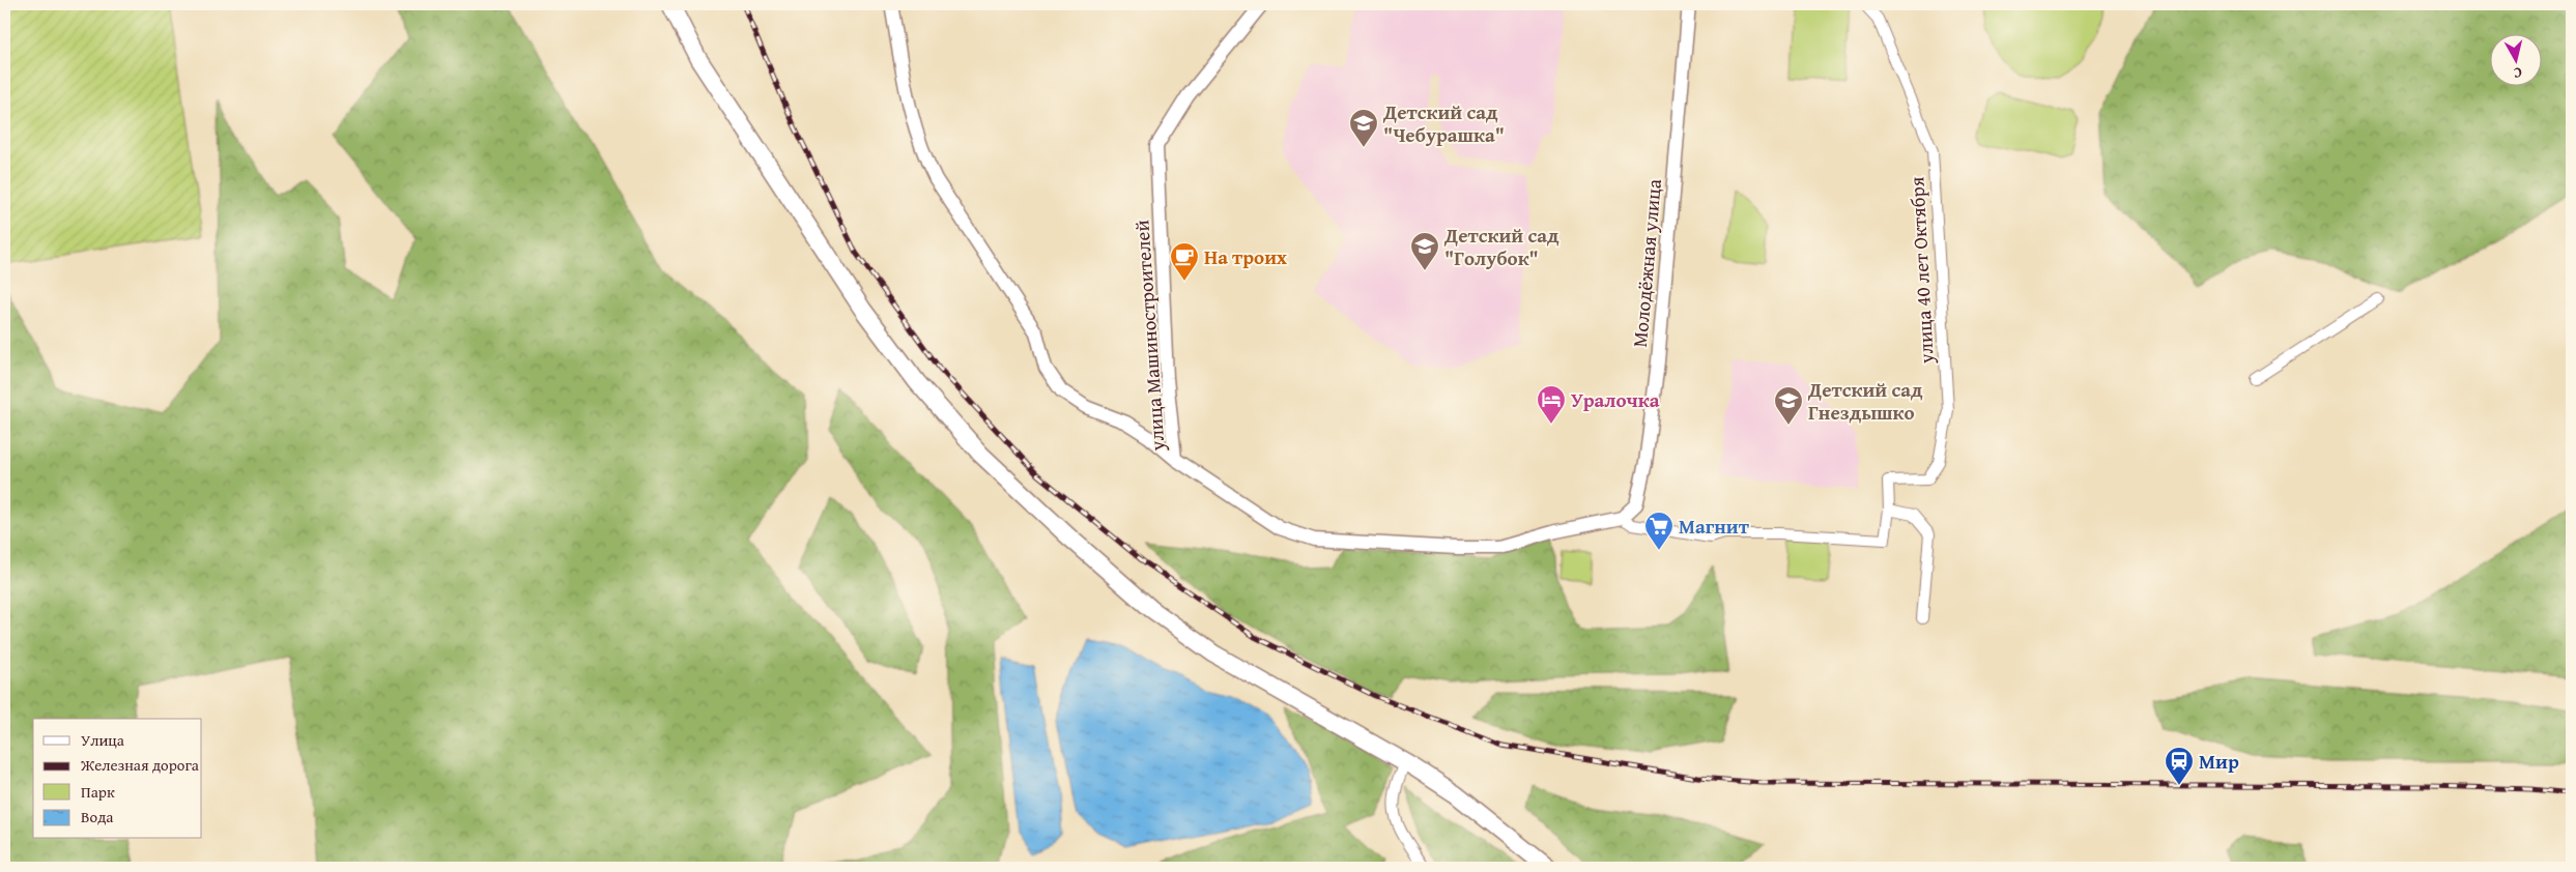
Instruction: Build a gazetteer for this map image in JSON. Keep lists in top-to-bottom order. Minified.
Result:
{"streets":{"street":["Молодёжная улица","улица 40 лет Октября","улица Машиностроителей"]},"crossings":[["Молодёжная улица","улица Машиностроителей"]],"places":{"school or university":["Детский сад \"Чебурашка\"","Детский сад \"Голубок\"","Детский сад Гнездышко"],"cafe":["На троих"],"hotel":["Уралочка"],"supermarket":["Магнит"],"station":["Мир"]},"legend":["Улица","Железная дорога","Парк","Вода"],"north":"bottom"}
